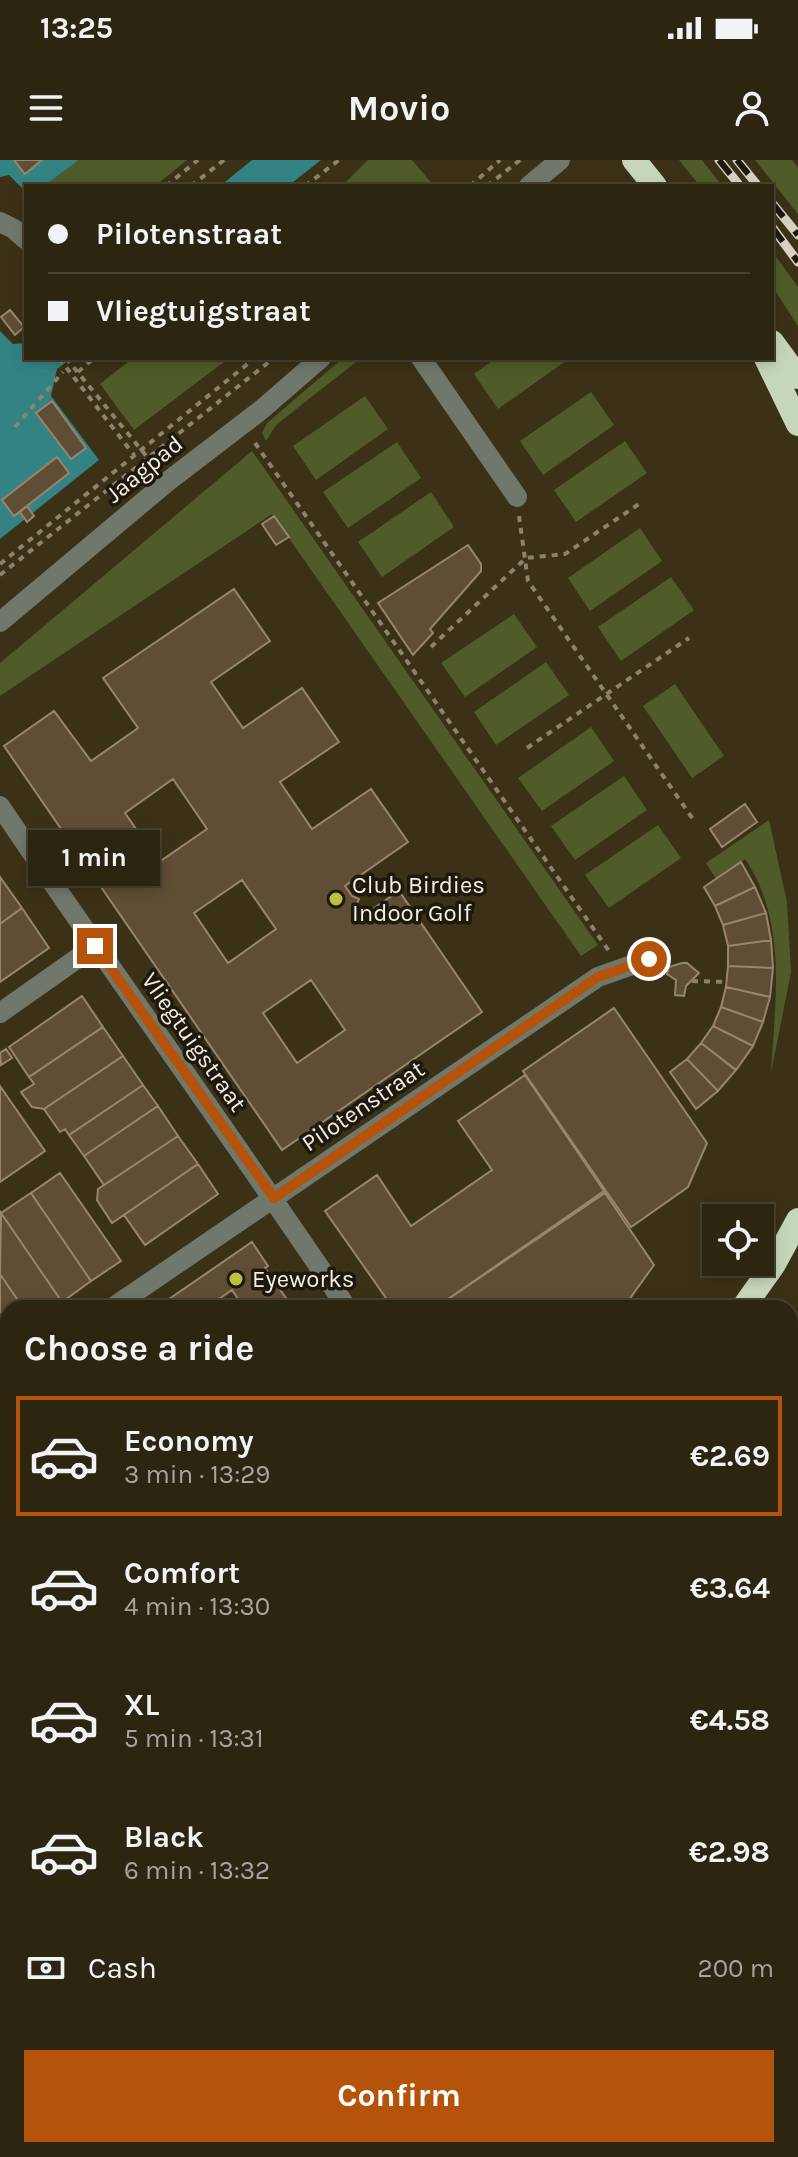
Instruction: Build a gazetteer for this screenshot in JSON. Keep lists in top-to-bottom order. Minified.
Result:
{"streets":{"street":["Jaagpad","Vliegtuigstraat","Pilotenstraat"]},"crossings":[["Vliegtuigstraat","Pilotenstraat"]],"places":["Club Birdies Indoor Golf","Eyeworks"],"page":{"status":"13:25","header":"Movio","banner":["Pilotenstraat","Vliegtuigstraat"],"bubble":"1 min","heading":"Choose a ride","list":[{"name":"Economy","note":"3 min · 13:29","value":"€2.69"},{"name":"Comfort","note":"4 min · 13:30","value":"€3.64"},{"name":"XL","note":"5 min · 13:31","value":"€4.58"},{"name":"Black","note":"6 min · 13:32","value":"€2.98"}],"pay":["Cash","200 m"],"buttons":"Confirm"}}
